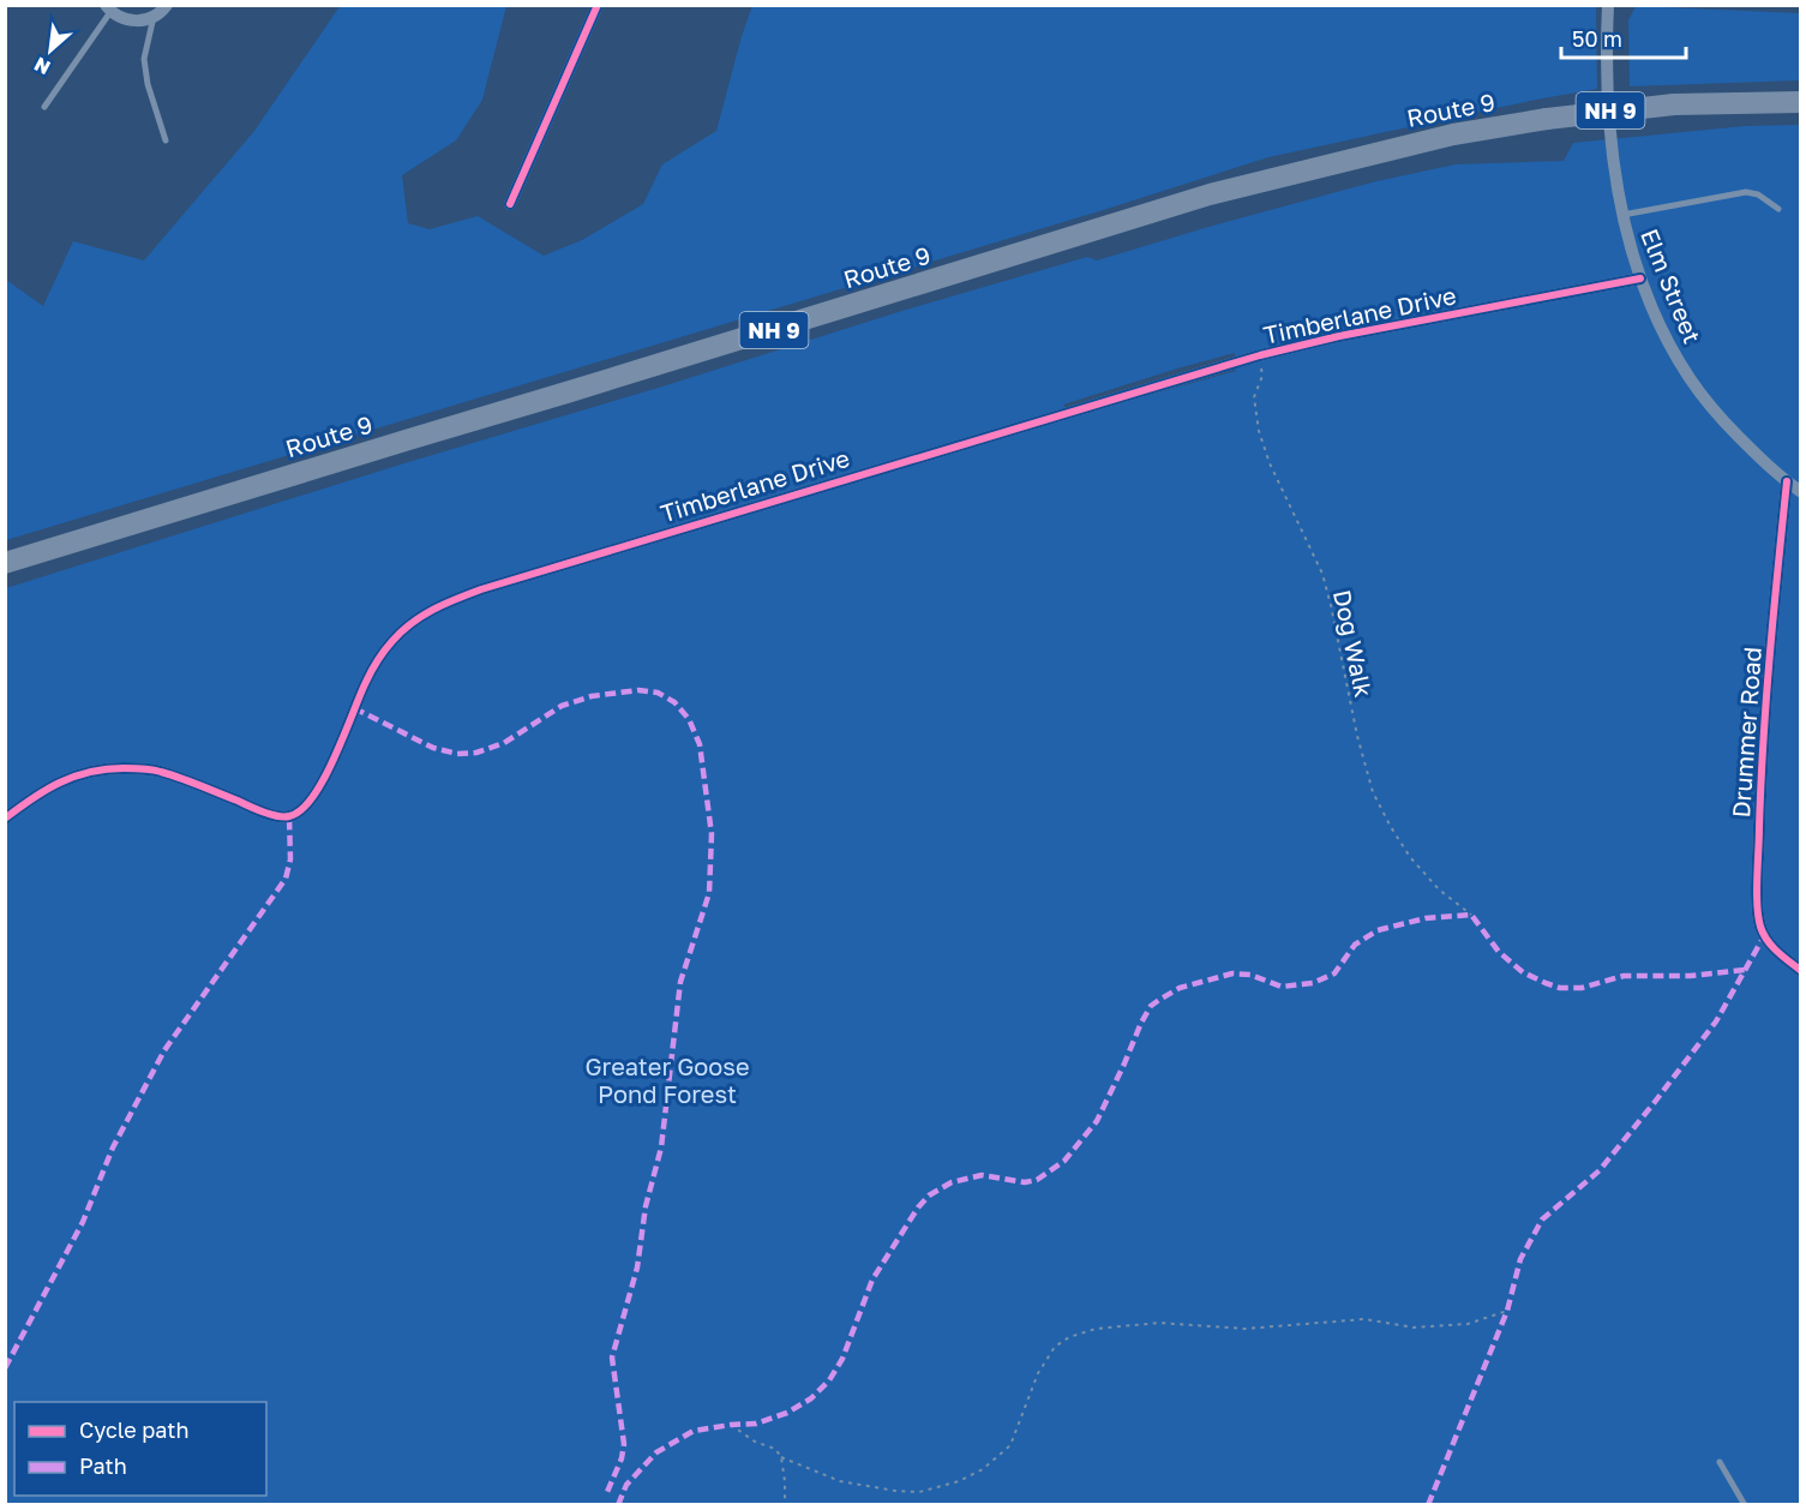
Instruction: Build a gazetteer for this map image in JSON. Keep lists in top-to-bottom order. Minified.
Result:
{"streets":{"highway":["Route 9","NH 9"],"street":["Elm Street","Timberlane Drive","Drummer Road"],"path":["Dog Walk"]},"crossings":[["Elm Street","Timberlane Drive"],["Elm Street","Drummer Road"],["Timberlane Drive","Dog Walk"]],"parks":["Greater Goose Pond Forest"],"legend":["Cycle path","Path"],"scale_bar":"50 m","north":"bottom left"}
